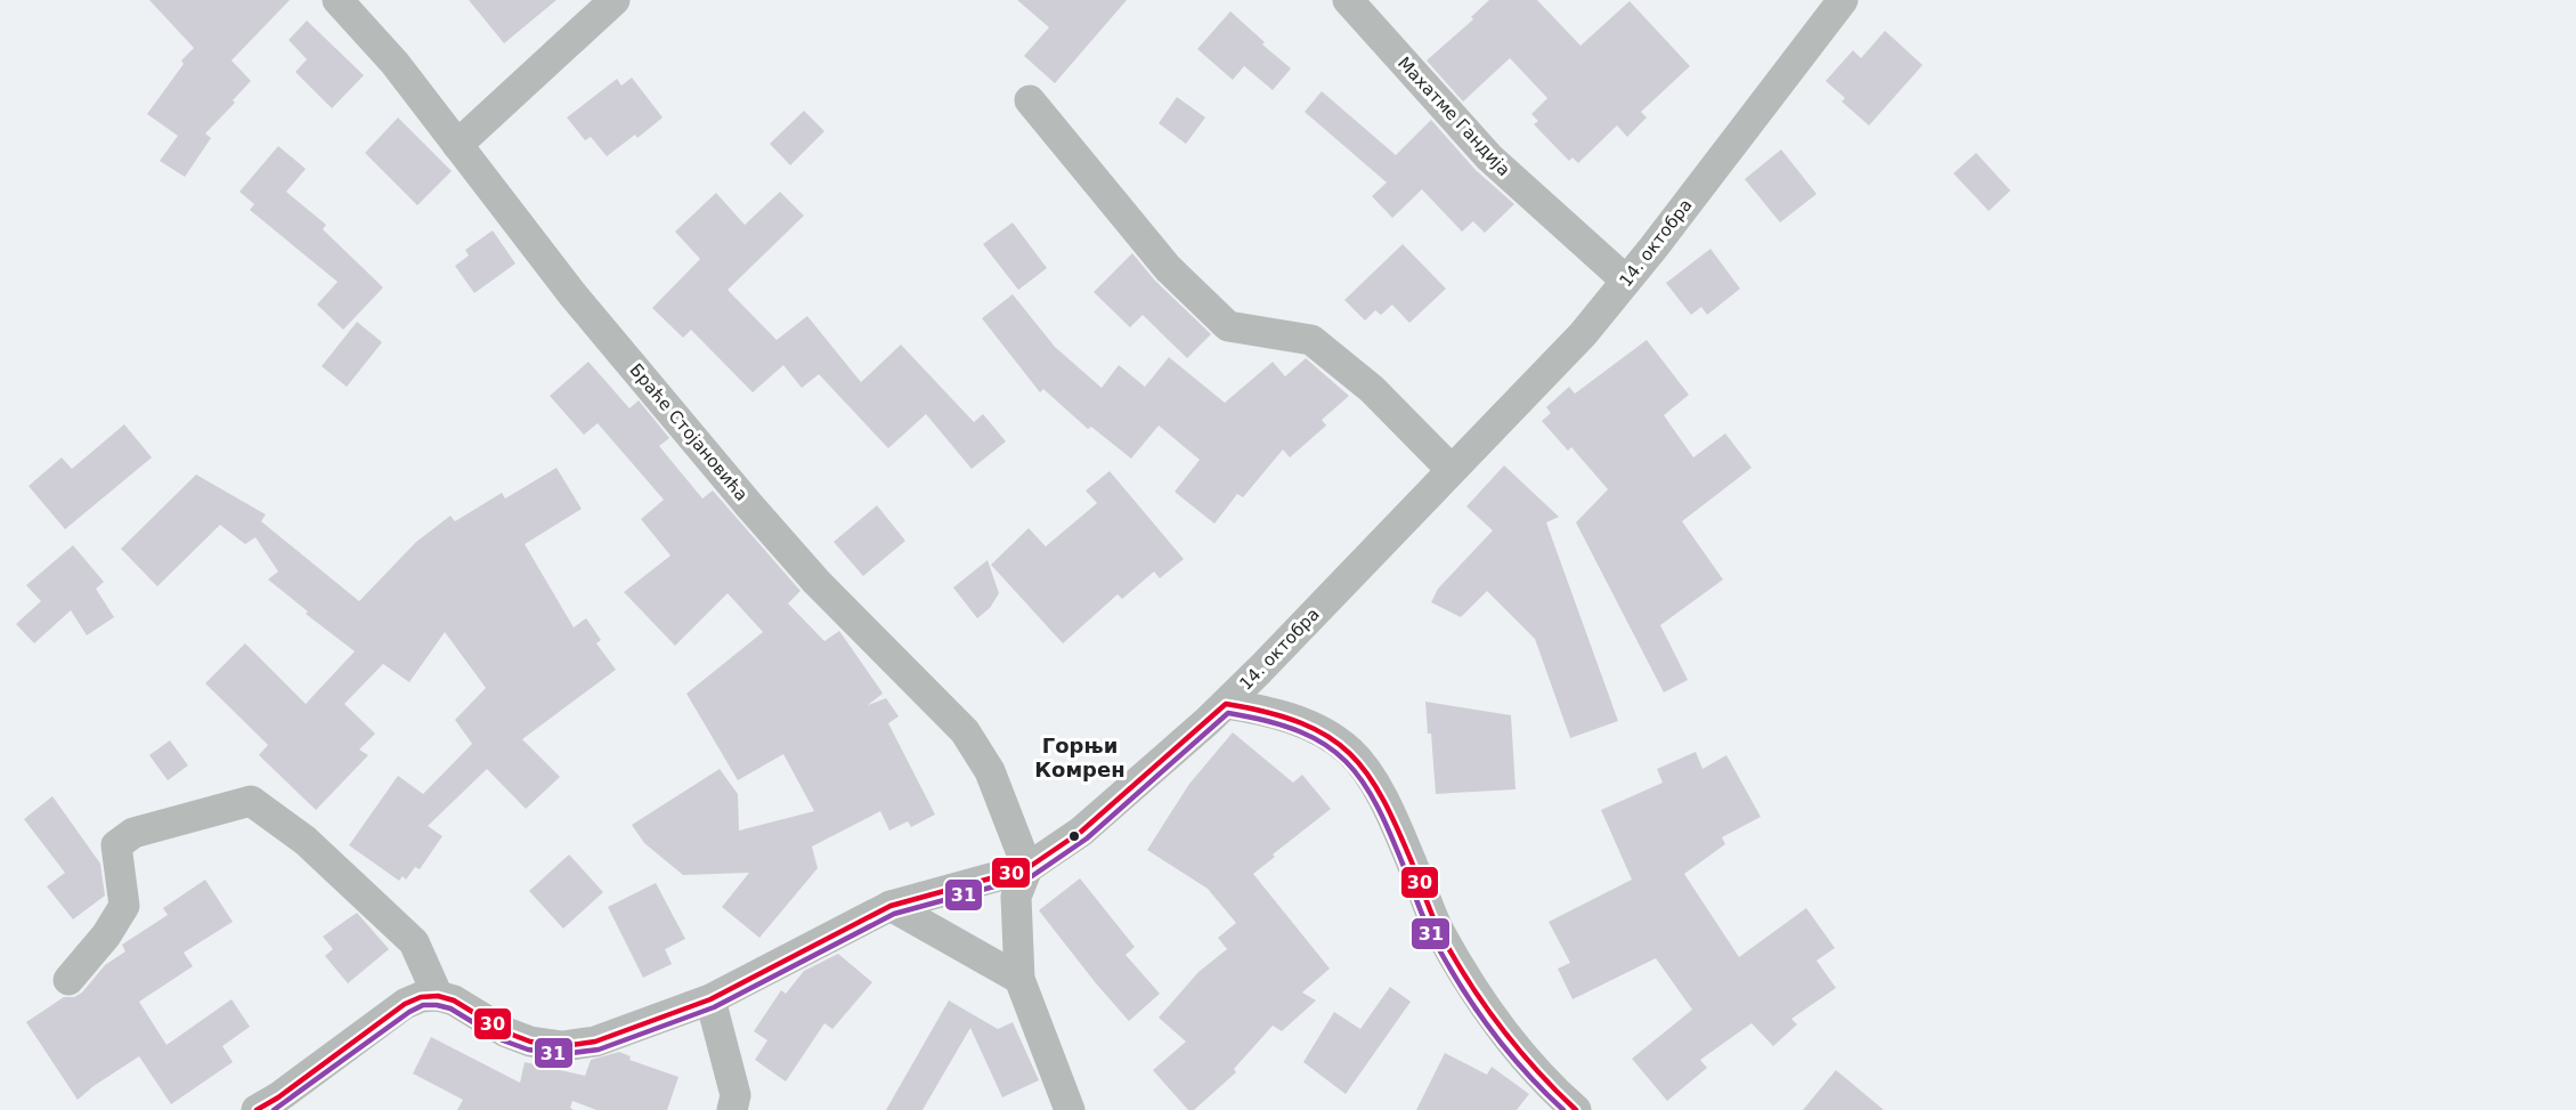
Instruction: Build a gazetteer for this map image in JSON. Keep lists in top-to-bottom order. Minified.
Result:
{"streets":{"street":["Махатме Гандија","14. октобра","Браће Стојановића"]},"crossings":[["Махатме Гандија","14. октобра"],["14. октобра","Браће Стојановића"]],"districts":["Горњи Комрен"],"lines":["transit line 30","transit line 31"]}
